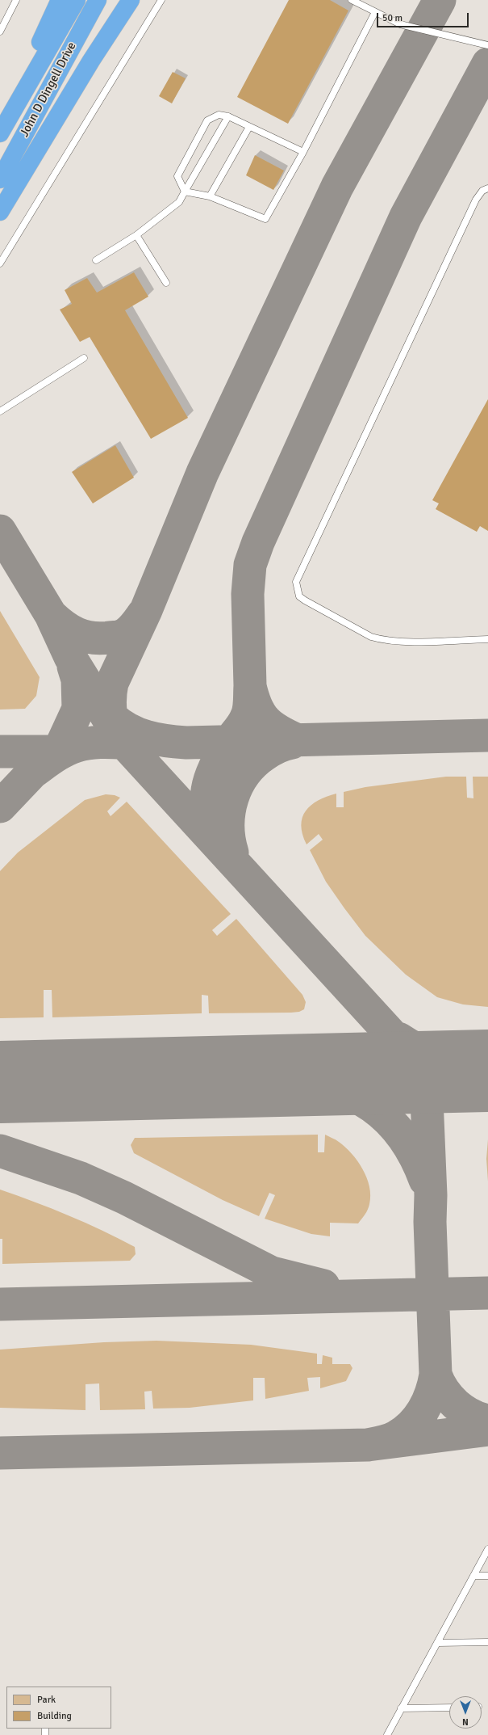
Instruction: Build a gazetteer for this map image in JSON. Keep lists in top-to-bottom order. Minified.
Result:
{"streets":{"highway":["John D Dingell Drive"]},"legend":["Park","Building"],"scale_bar":"50 m","north":"bottom"}
